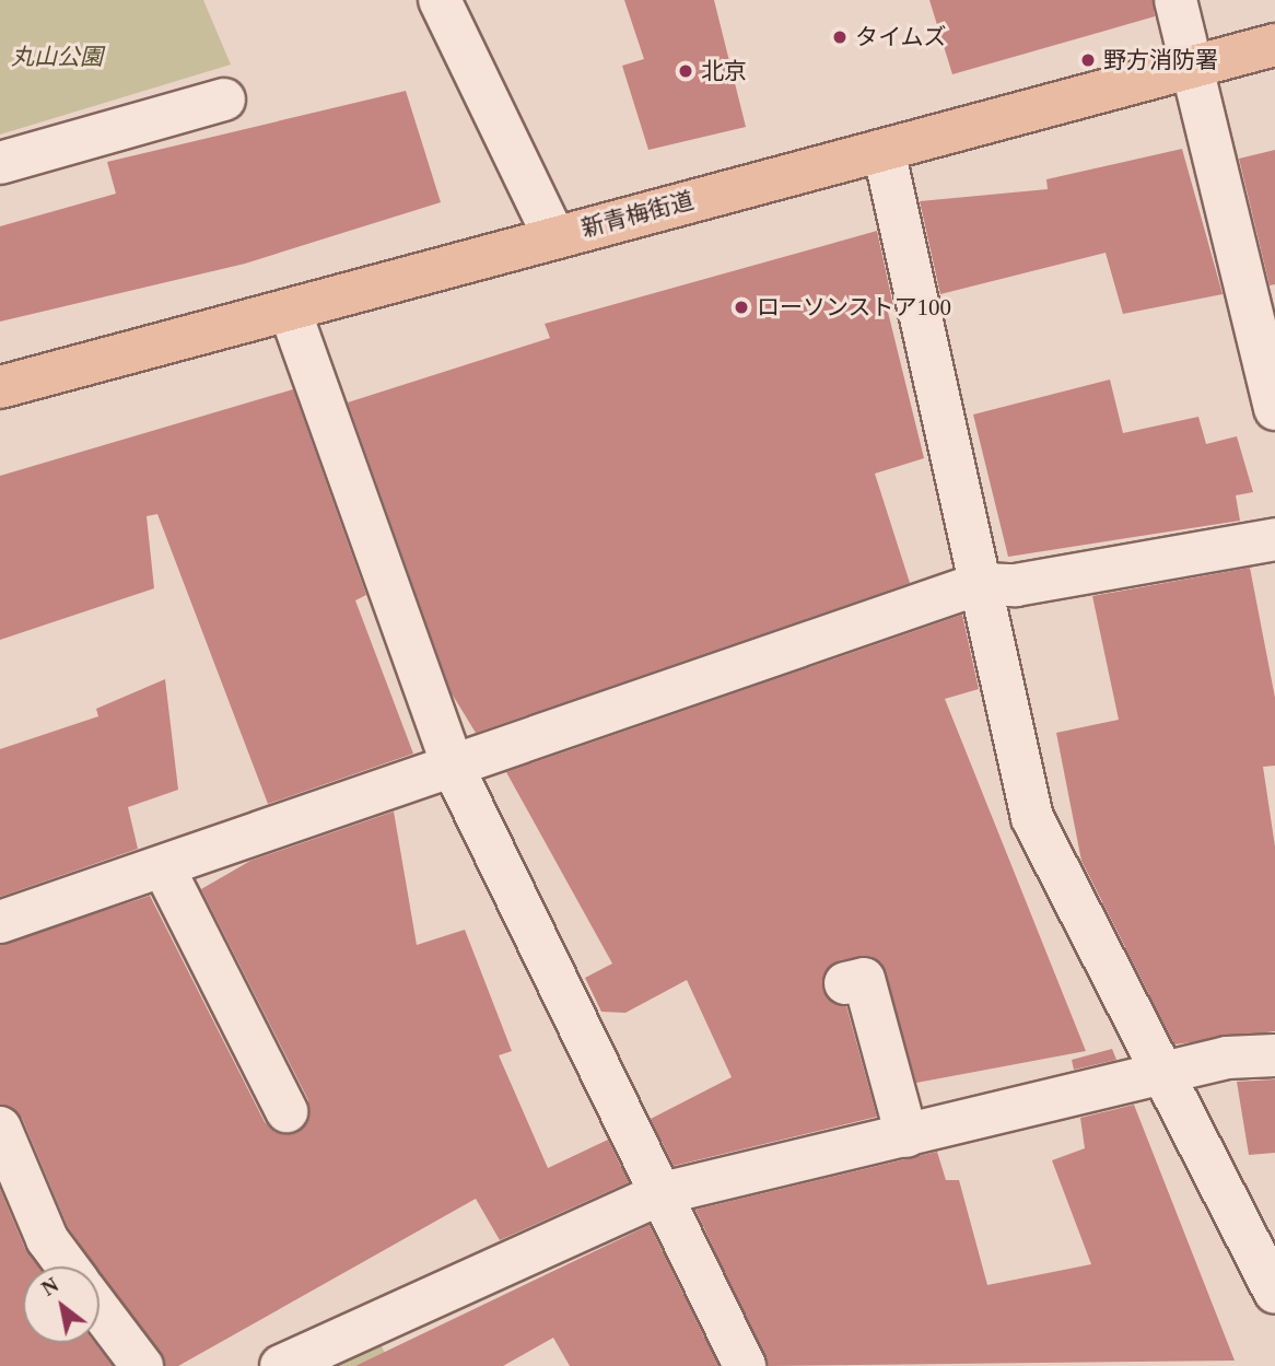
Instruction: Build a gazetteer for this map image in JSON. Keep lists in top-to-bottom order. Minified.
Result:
{"streets":{"main road":["新青梅街道"]},"parks":["丸山公園"],"places":["タイムズ","野方消防署","北京","ローソンストア100"],"north":"top left"}
